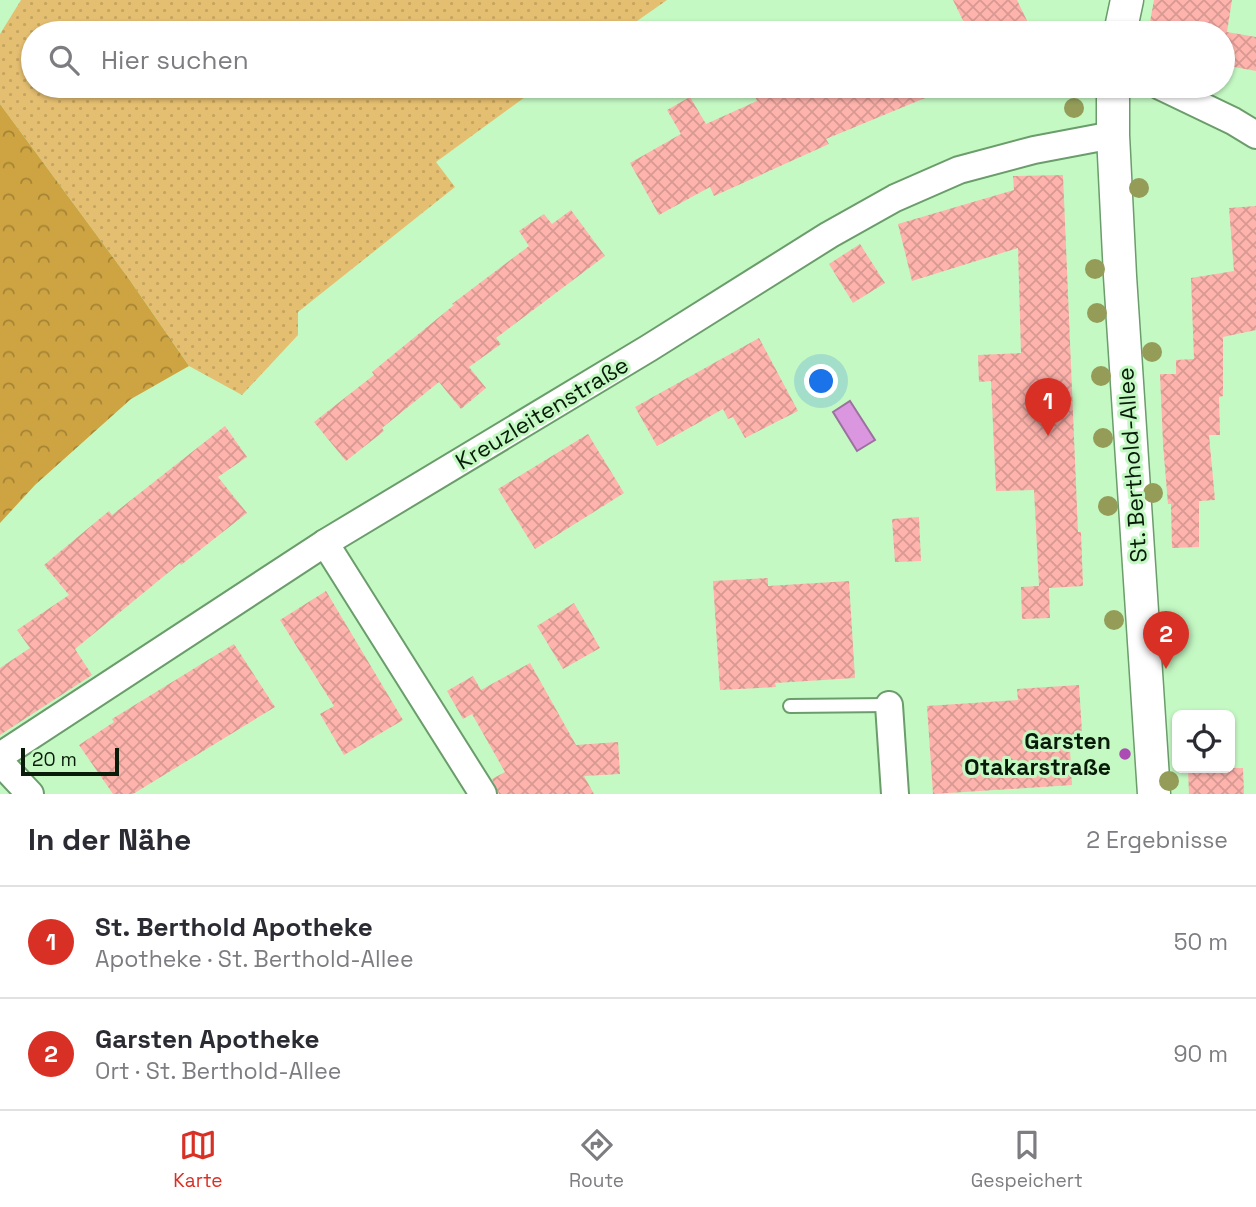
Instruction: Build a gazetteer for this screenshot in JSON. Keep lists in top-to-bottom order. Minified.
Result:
{"streets":{"street":["Kreuzleitenstraße","St. Berthold-Allee"]},"crossings":[["Kreuzleitenstraße","St. Berthold-Allee"]],"places":["Garsten Otakarstraße"],"scale_bar":"20 m","page":{"search":"Hier suchen","pins":["1","2"],"scale":"20 m","heading":["In der Nähe","2 Ergebnisse"],"list":[{"mark":"1","name":"St. Berthold Apotheke","note":"Apotheke · St. Berthold-Allee","value":"50 m"},{"mark":"2","name":"Garsten Apotheke","note":"Ort · St. Berthold-Allee","value":"90 m"}],"nav":["Karte","Route","Gespeichert"]}}
